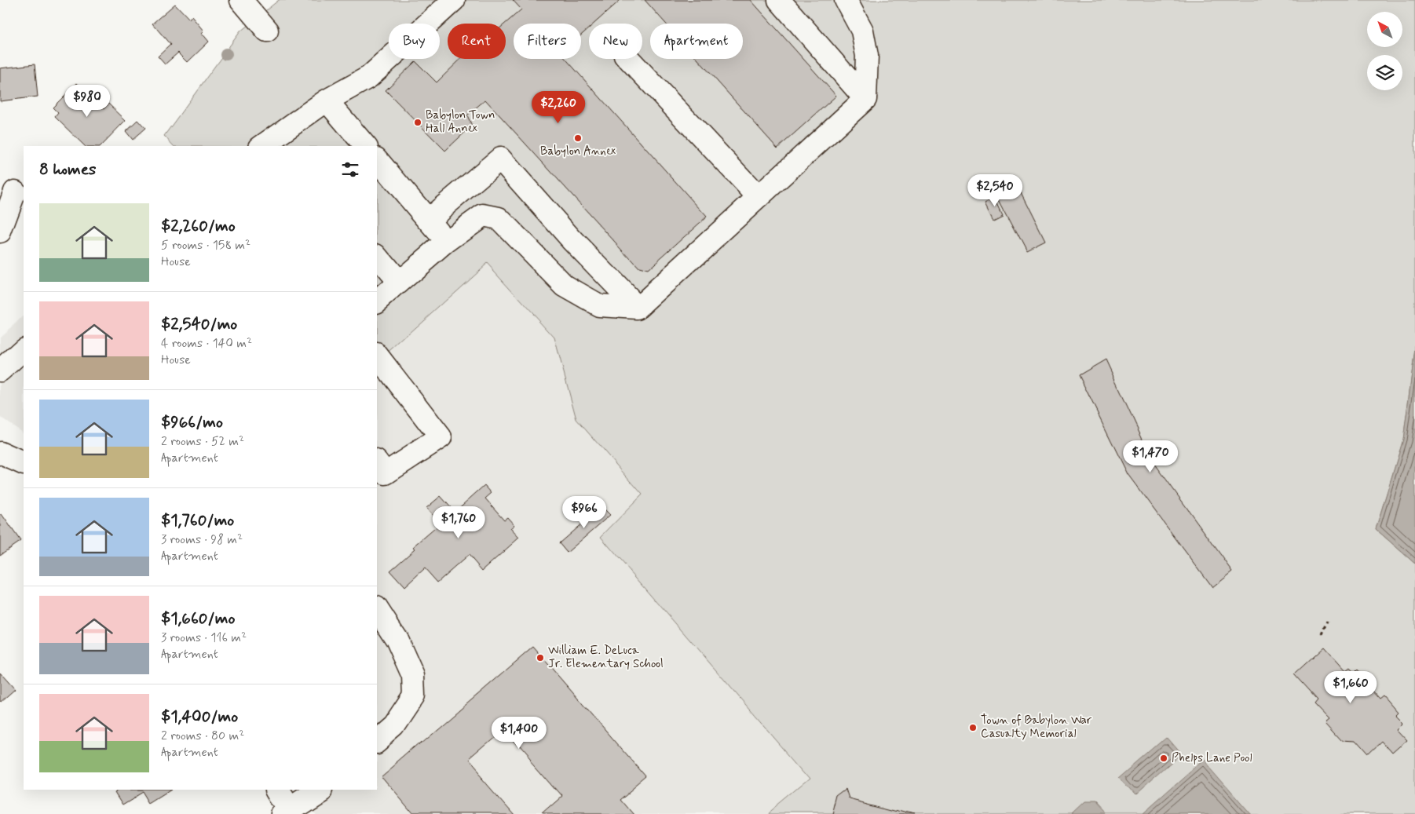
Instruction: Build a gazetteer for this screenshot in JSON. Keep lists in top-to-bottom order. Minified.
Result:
{"places":["Babylon Town Hall Annex","Babylon Annex","William E. DeLuca Jr. Elementary School","Town of Babylon War Casualty Memorial","Phelps Lane Pool"],"north":"top left","page":{"chip":["Buy","Rent","Filters","New","Apartment"],"price":["$980","$2,260","$2,540","$1,470","$966","$1,760","$1,660","$1,400"],"heading":"8 homes","list":[{"name":"$2,260/mo","note":"5 rooms · 158 m² · House"},{"name":"$2,540/mo","note":"4 rooms · 140 m² · House"},{"name":"$966/mo","note":"2 rooms · 52 m² · Apartment"},{"name":"$1,760/mo","note":"3 rooms · 98 m² · Apartment"},{"name":"$1,660/mo","note":"3 rooms · 116 m² · Apartment"},{"name":"$1,400/mo","note":"2 rooms · 80 m² · Apartment"}]}}
